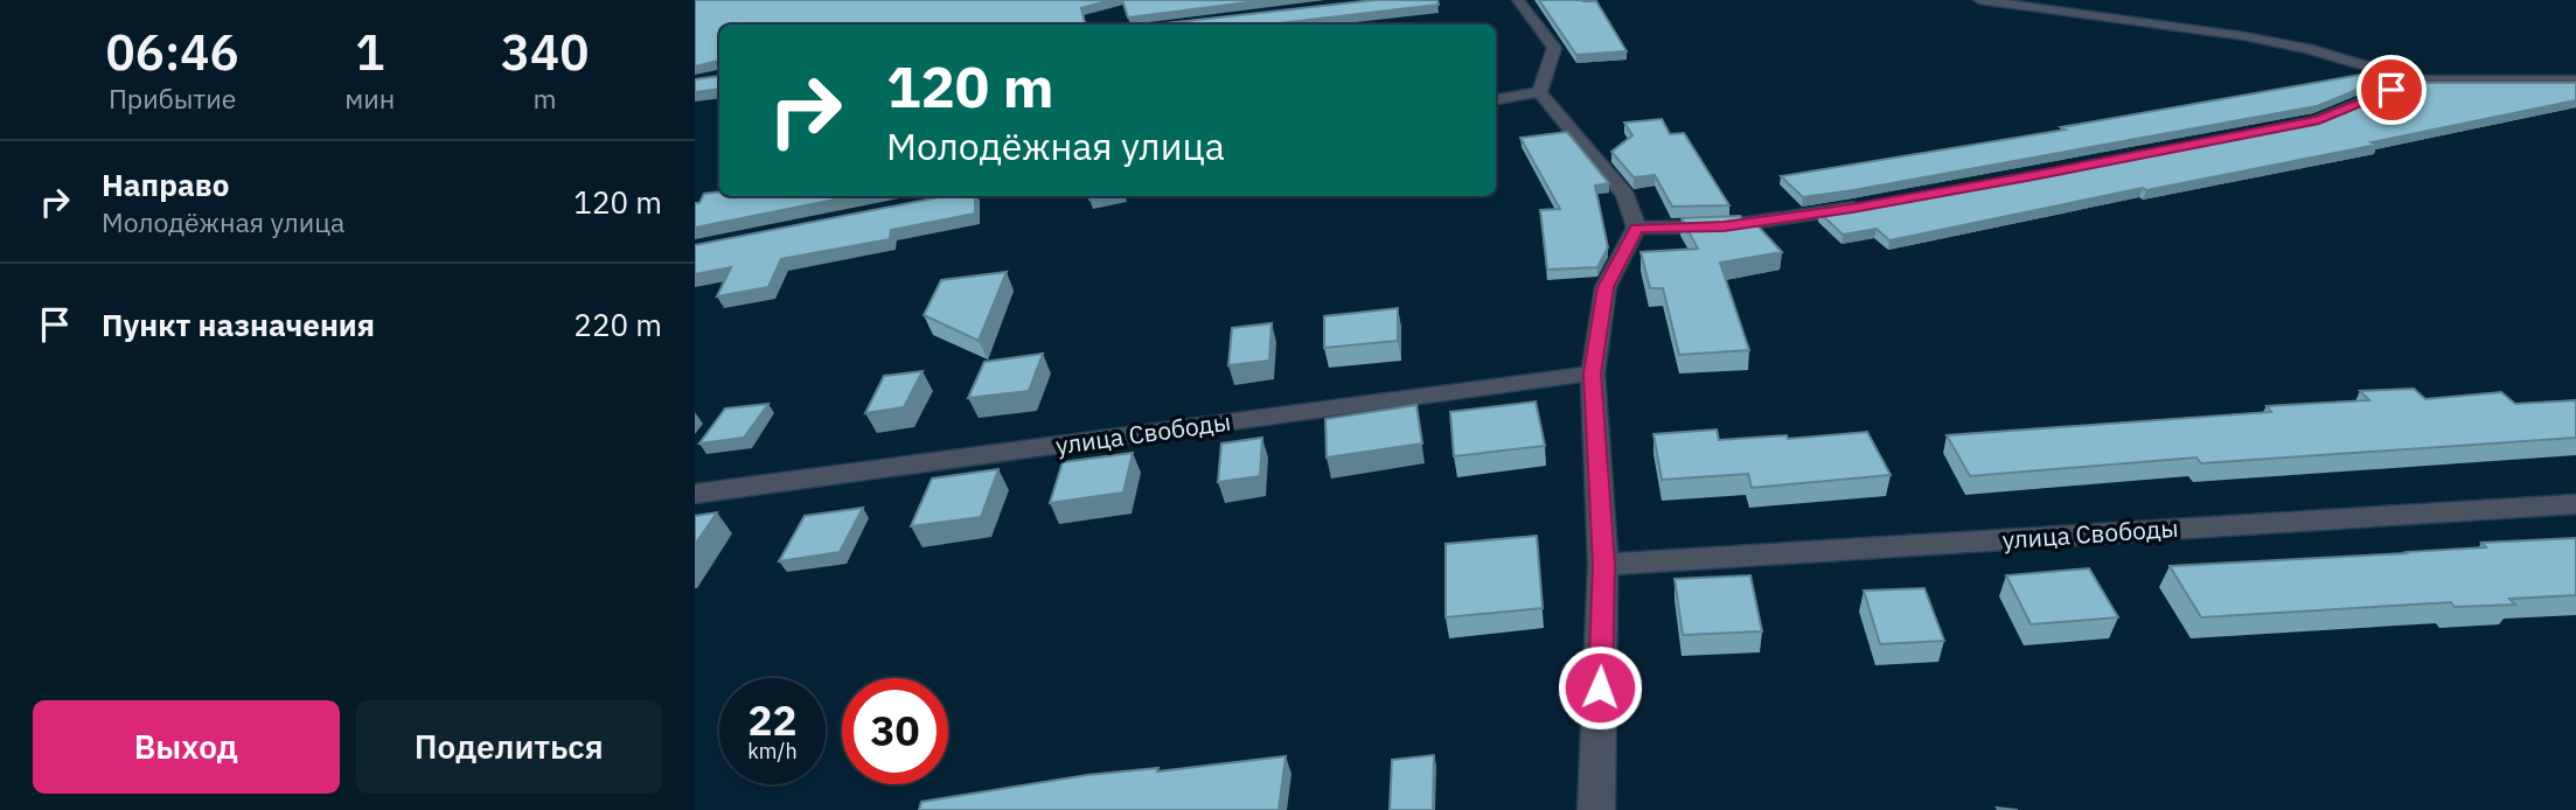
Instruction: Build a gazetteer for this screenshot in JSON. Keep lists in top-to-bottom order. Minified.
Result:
{"streets":{"street":["улица Свободы"]},"page":{"eta":["06:46","Прибытие","1","мин","340","m"],"turn":["120 m","Молодёжная улица"],"list":[{"name":"Направо","note":"Молодёжная улица","value":"120 m"},{"name":"Пункт назначения","value":"220 m"}],"speed":"22 km/h","limit":"30","buttons":["Выход","Поделиться"]}}
